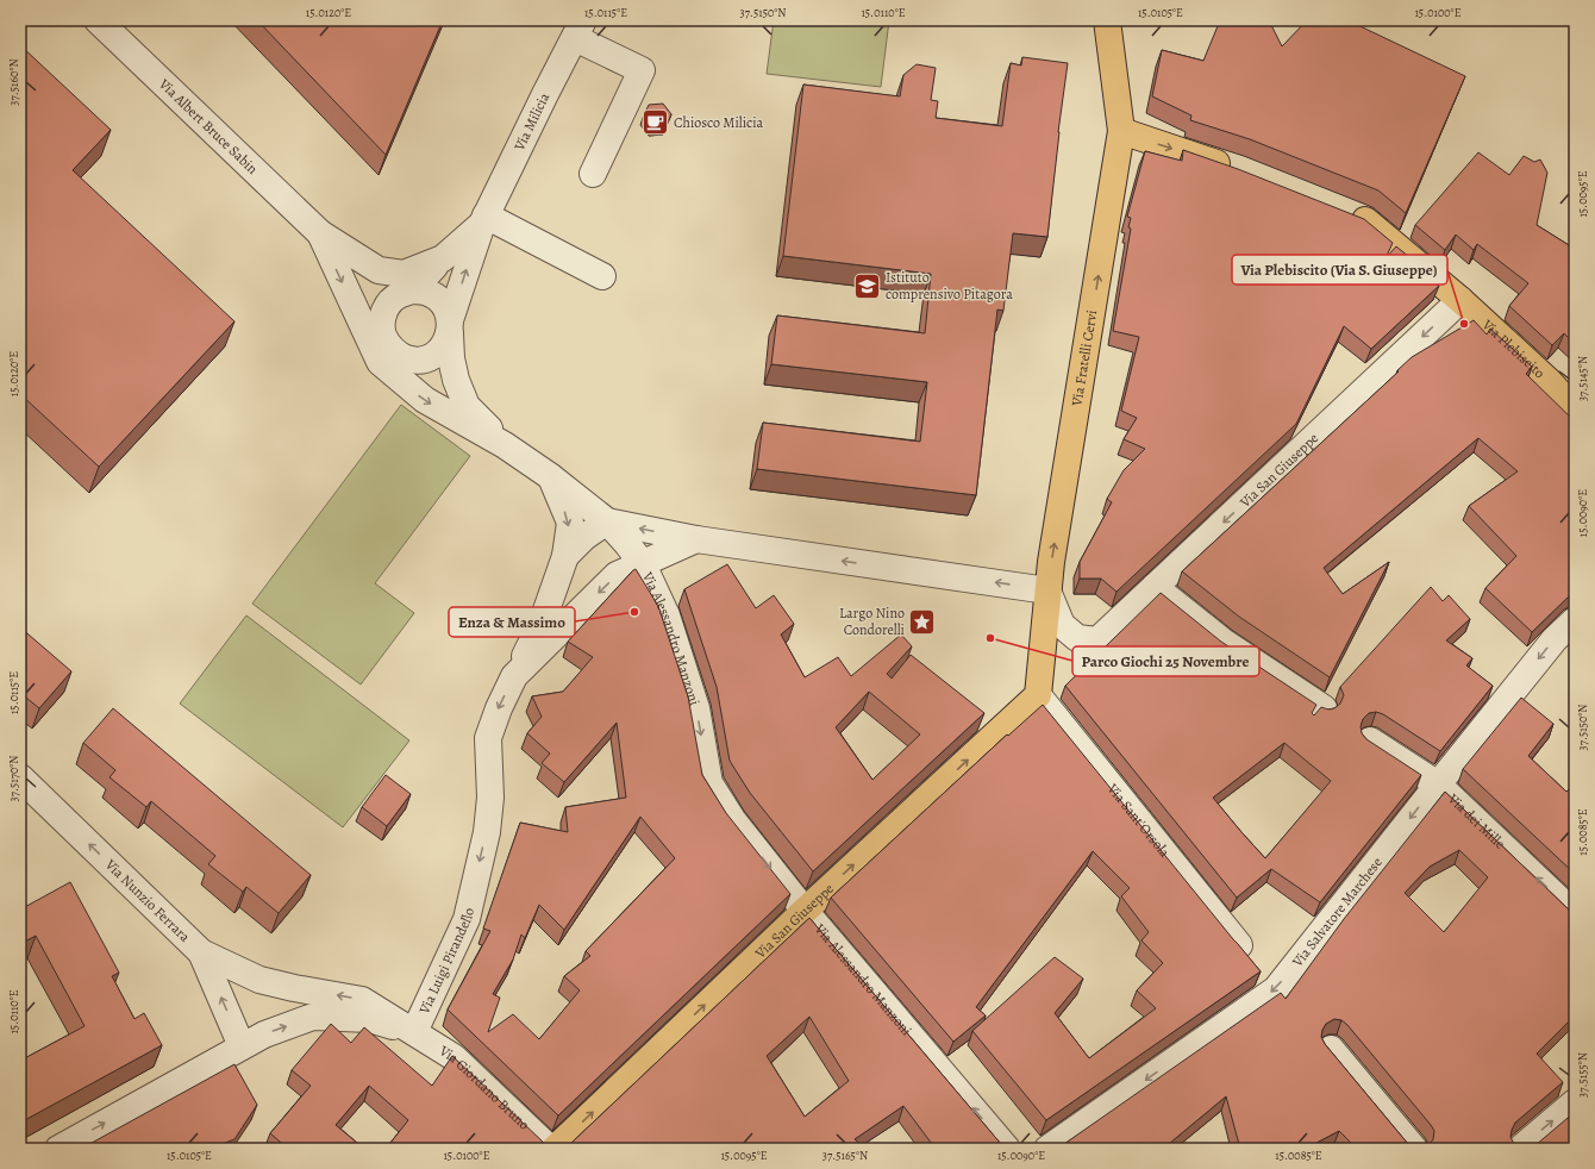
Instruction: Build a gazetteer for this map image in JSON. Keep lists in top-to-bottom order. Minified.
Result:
{"streets":{"main road":["Via Plebiscito","Via Fratelli Cervi","Via San Giuseppe"],"street":["Via Milicia","Via Albert Bruce Sabin","Via Alessandro Manzoni","Via Sant'Orsola","Via dei Mille","Via Nunzio Ferrara","Via Salvatore Marchese","Via Luigi Pirandello","Via Giordano Bruno"]},"crossings":[["Via Plebiscito","Via San Giuseppe"],["Via Fratelli Cervi","Via San Giuseppe"],["Via Fratelli Cervi","Via Sant'Orsola"],["Via San Giuseppe","Via Alessandro Manzoni"],["Via San Giuseppe","Via Sant'Orsola"],["Via Alessandro Manzoni","Via Luigi Pirandello"],["Via dei Mille","Via Salvatore Marchese"],["Via Nunzio Ferrara","Via Luigi Pirandello"],["Via Nunzio Ferrara","Via Giordano Bruno"],["Via Luigi Pirandello","Via Giordano Bruno"]],"one_way":["Via Fratelli Cervi","Via dei Mille","Via Nunzio Ferrara","Via Salvatore Marchese","Via Giordano Bruno"],"places":{"cafe":["Chiosco Milicia"],"school or university":["Istituto comprensivo Pitagora"],"other":["Via Plebiscito (Via S. Giuseppe)","Enza & Massimo","Parco Giochi 25 Novembre"],"place":["Largo Nino Condorelli"]},"coordinates":["15.0120°E","15.0115°E","37.5150°N","15.0110°E","15.0105°E","15.0100°E","37.5160°N","15.0095°E","37.5145°N","15.0090°E","37.5170°N","15.0085°E","37.5155°N","37.5165°N"]}
